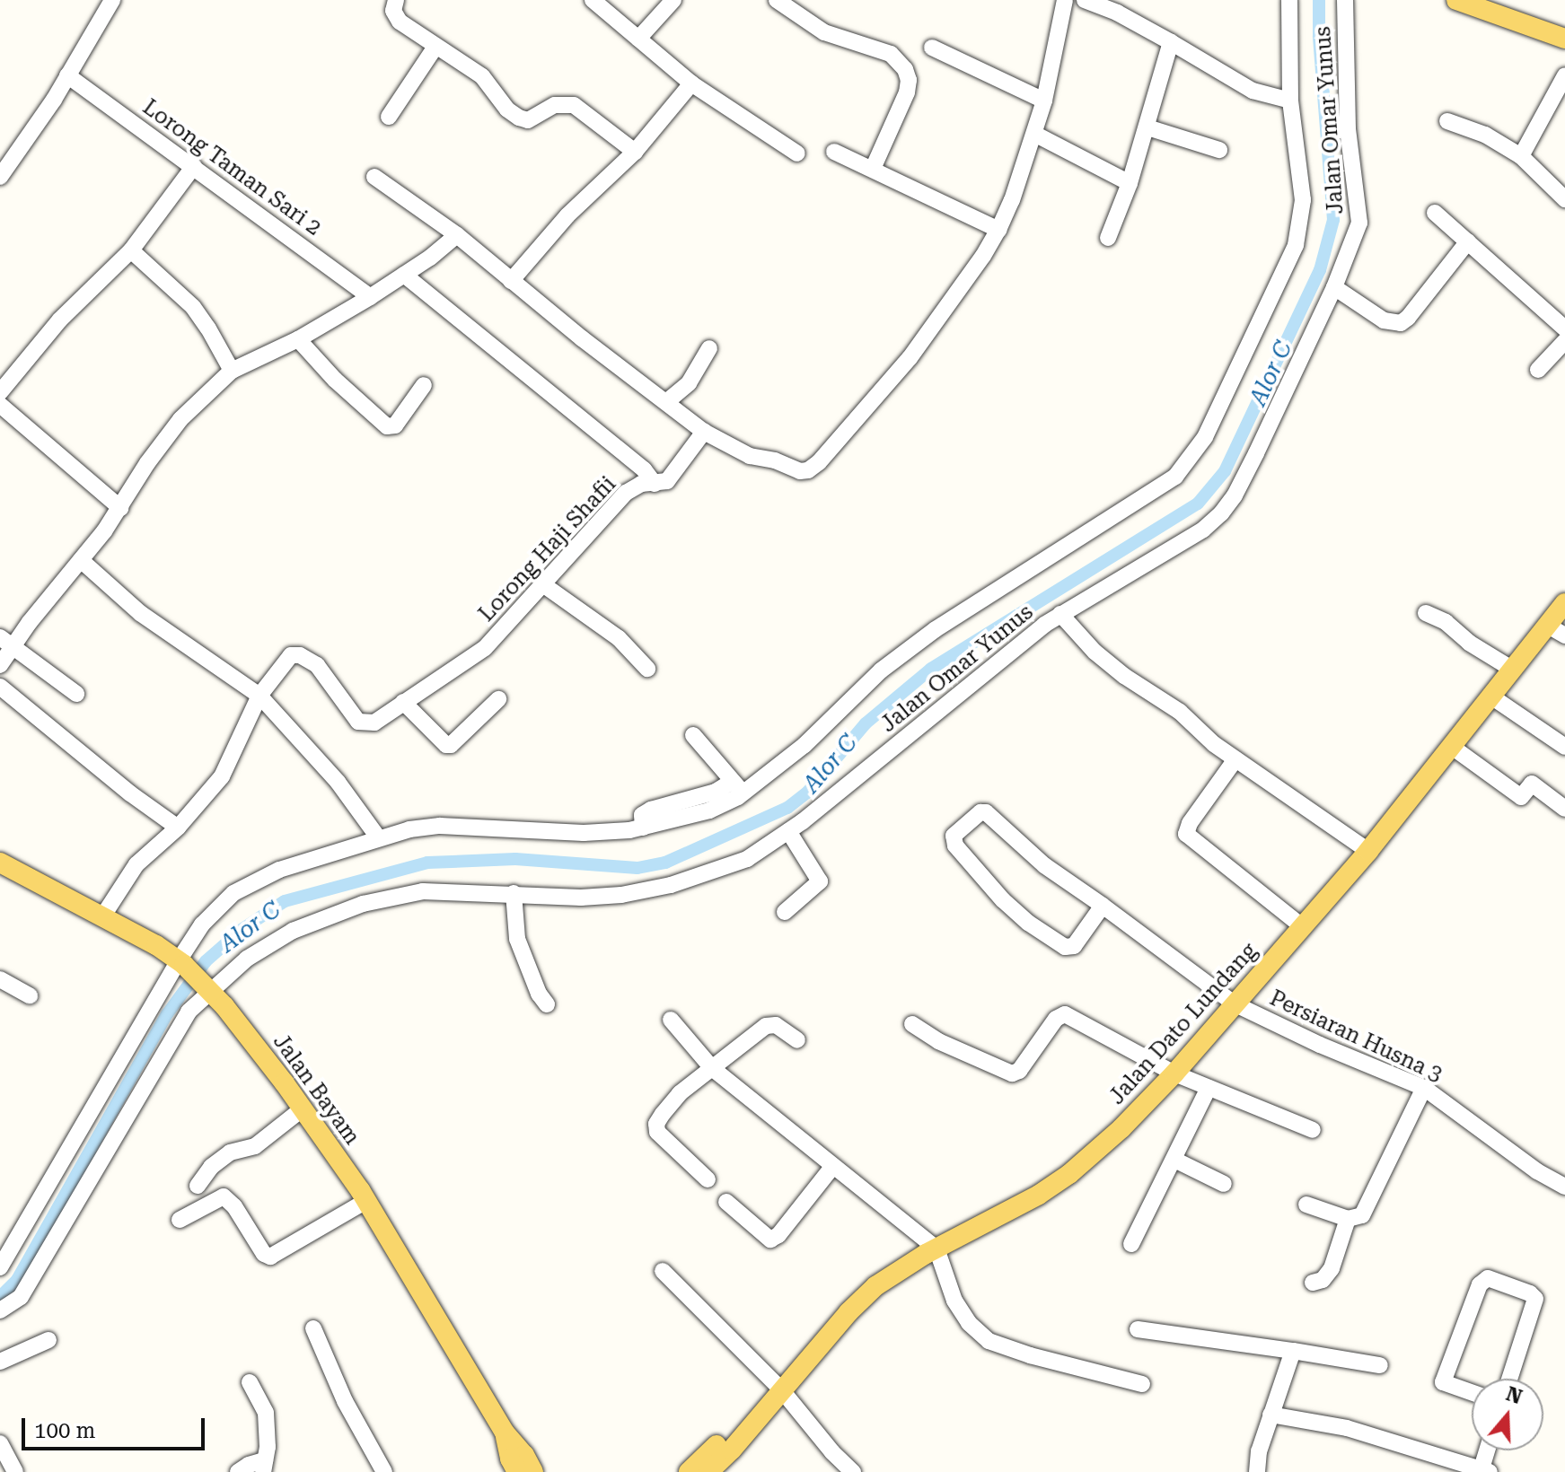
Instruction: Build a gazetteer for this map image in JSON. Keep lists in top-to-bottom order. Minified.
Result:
{"streets":{"main road":["Jalan Dato Lundang","Jalan Bayam"],"street":["Jalan Omar Yunus","Lorong Taman Sari 2","Lorong Haji Shafii","Persiaran Husna 3"]},"crossings":[["Jalan Omar Yunus","Jalan Bayam"],["Lorong Haji Shafii","Jalan Bayam"],["Jalan Dato Lundang","Persiaran Husna 3"]],"water":["Alor C"],"scale_bar":"100 m","north":"top"}
